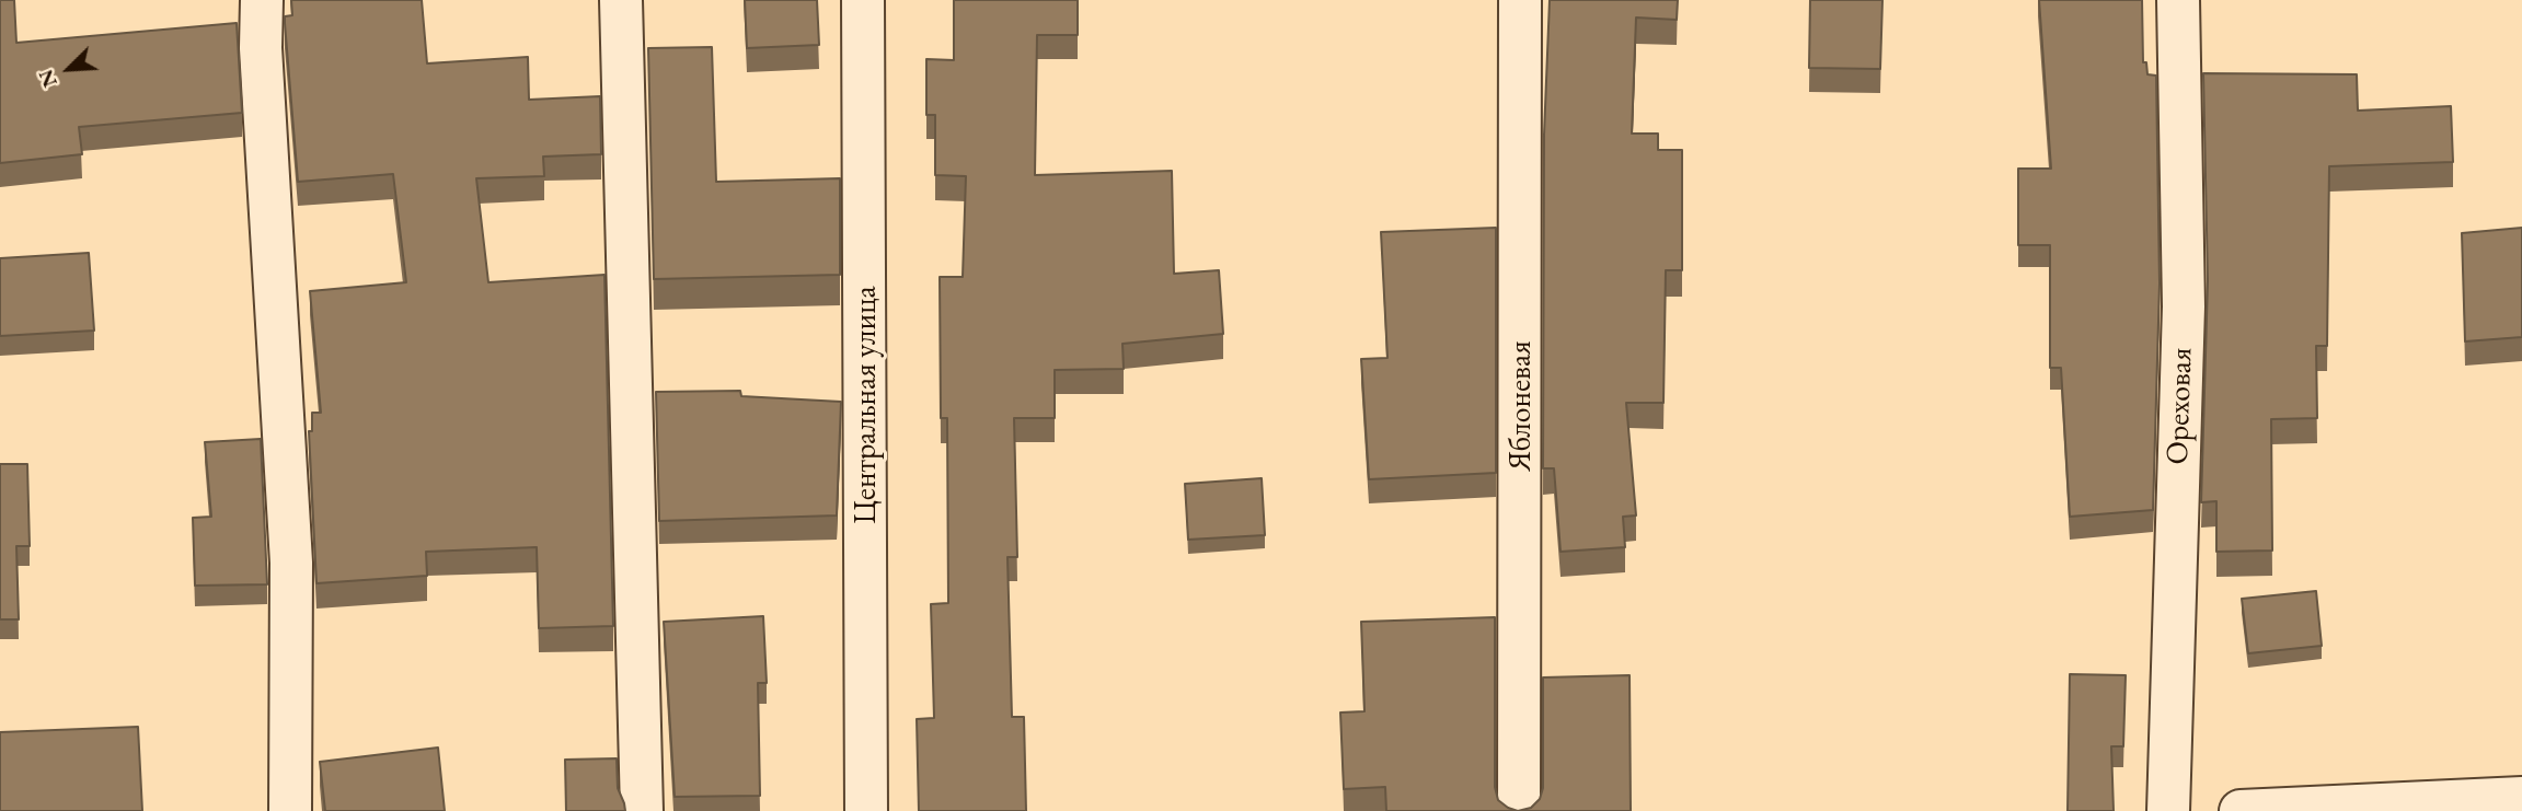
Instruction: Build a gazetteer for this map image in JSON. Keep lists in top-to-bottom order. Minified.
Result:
{"streets":{"street":["Центральная улица","Яблоневая","Ореховая"]},"north":"bottom left"}
